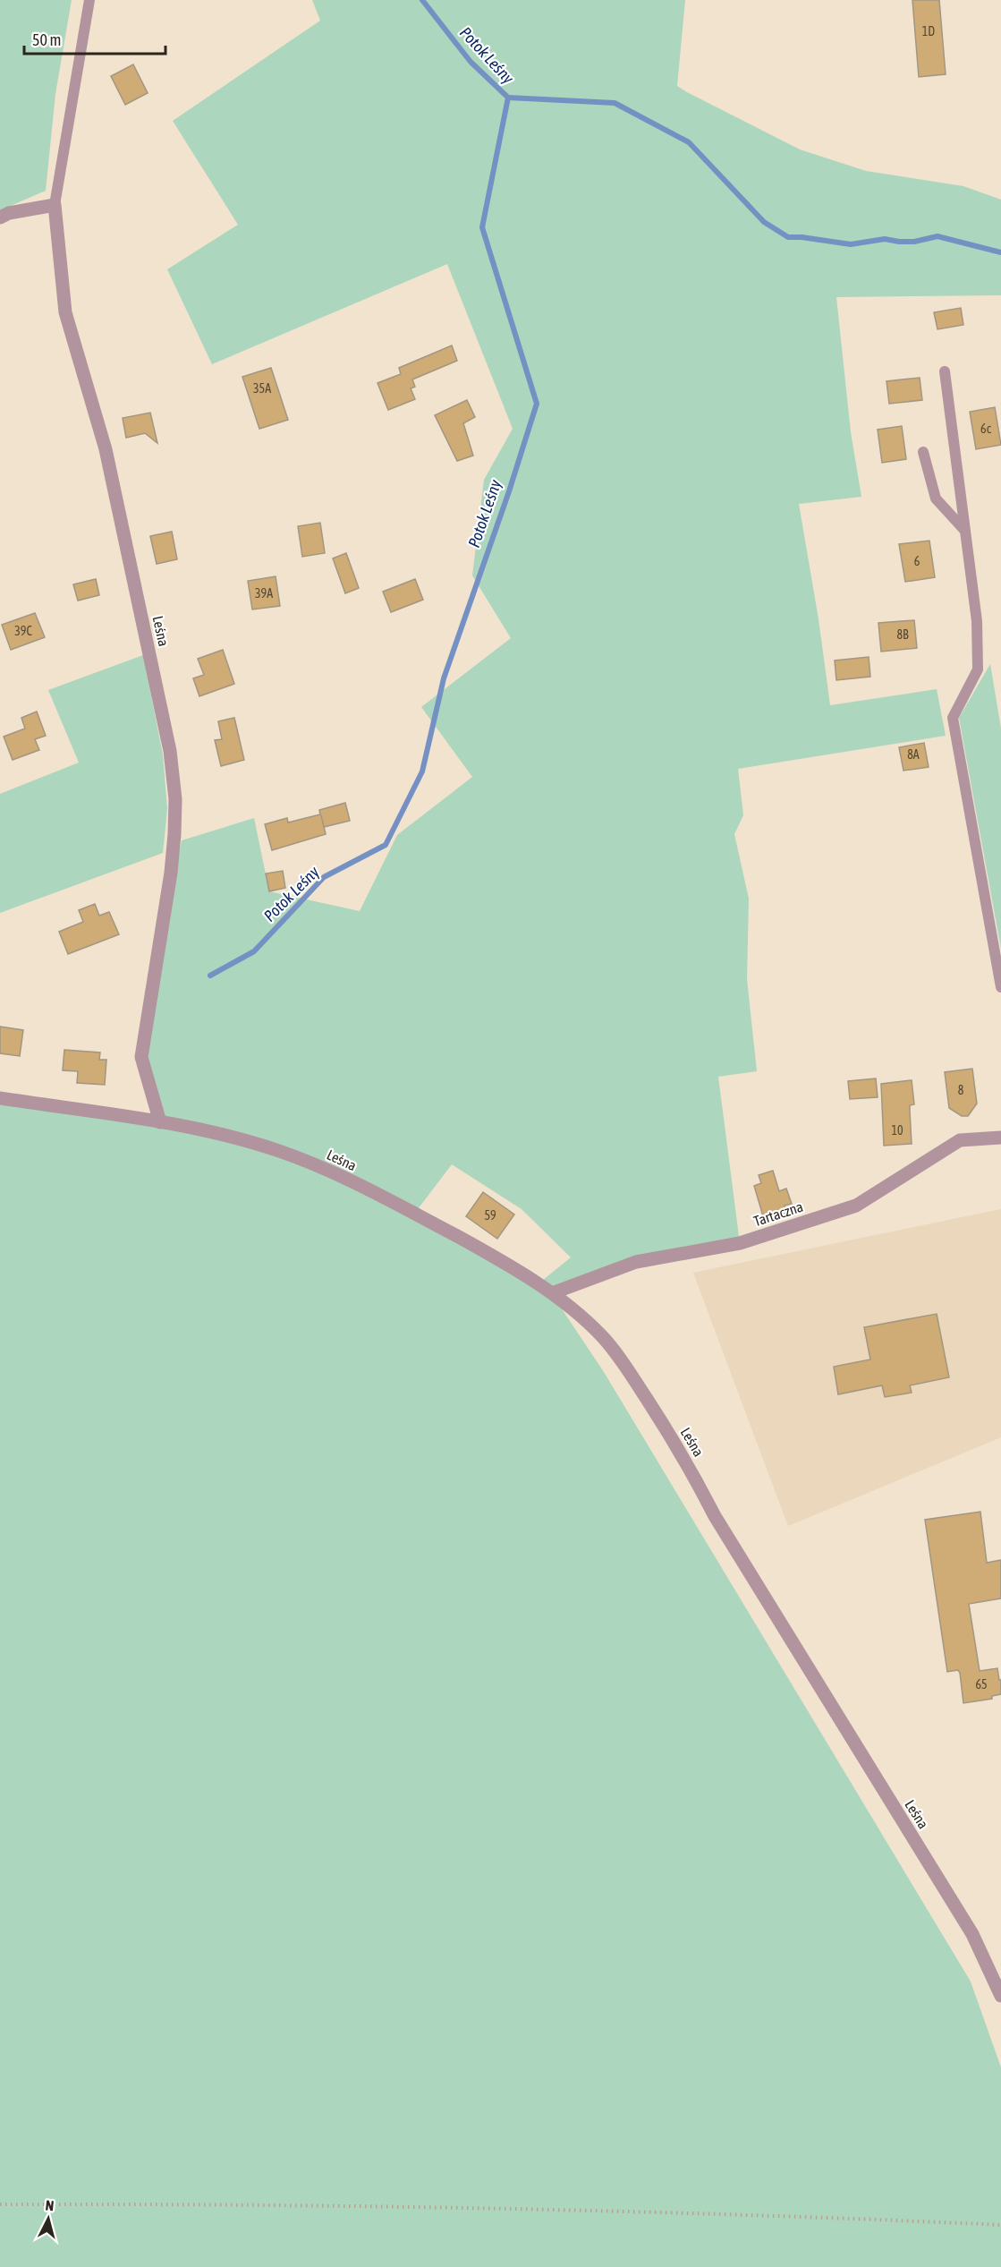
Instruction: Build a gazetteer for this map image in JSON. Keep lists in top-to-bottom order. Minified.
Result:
{"streets":{"street":["Leśna","Tartaczna"]},"crossings":[["Leśna","Tartaczna"]],"water":["Potok Leśny"],"house_numbers":["1D","35A","6c","6","39A","39C","8B","8A","8","10","59","65"],"scale_bar":"50 m","north":"top"}
